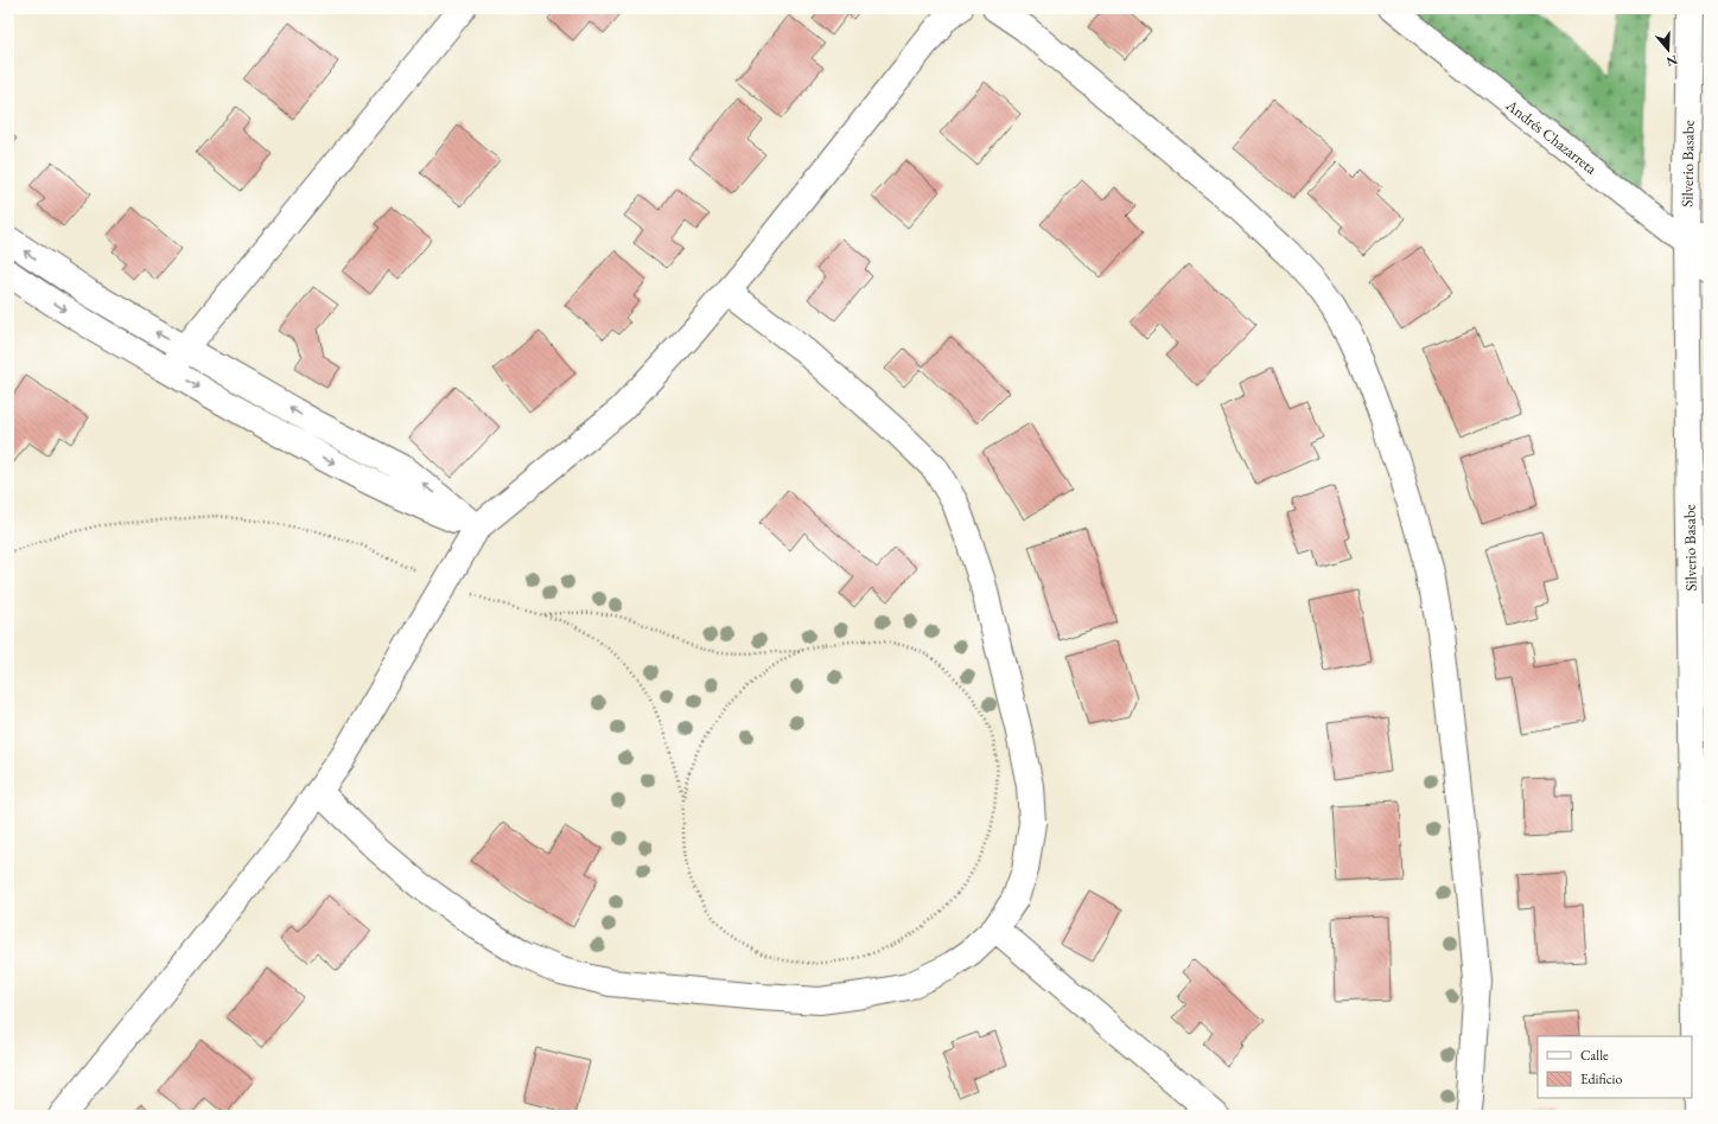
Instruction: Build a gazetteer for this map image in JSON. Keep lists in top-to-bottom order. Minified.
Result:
{"streets":{"street":["Andrés Chazarreta","Silverio Basabe"]},"crossings":[["Andrés Chazarreta","Silverio Basabe"]],"legend":["Calle","Edificio"],"north":"bottom"}
